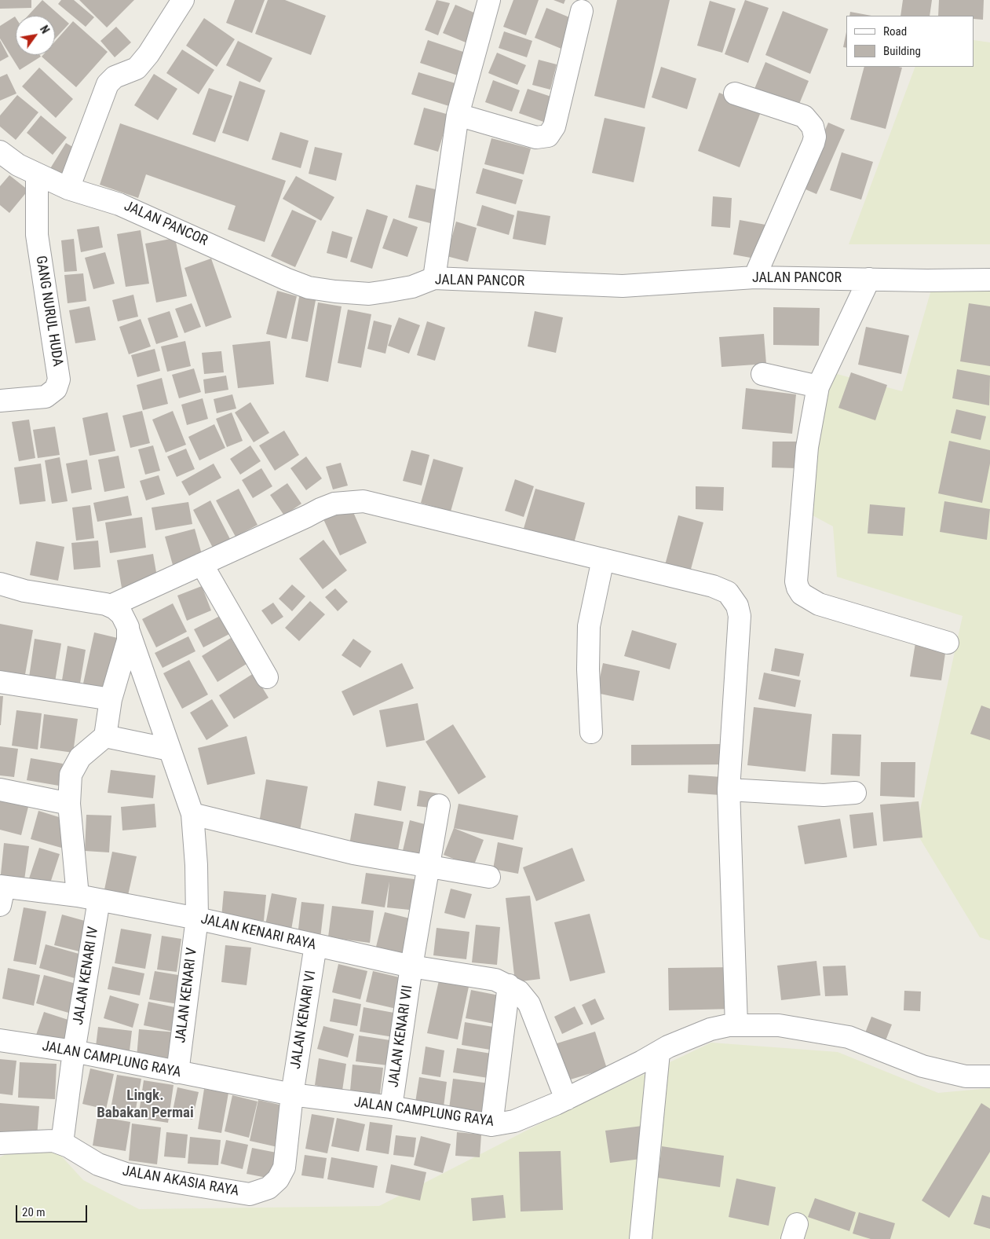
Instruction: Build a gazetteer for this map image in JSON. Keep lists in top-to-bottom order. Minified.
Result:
{"streets":{"street":["JALAN PANCOR","GANG NURUL HUDA","JALAN KENARI RAYA","JALAN KENARI IV","JALAN KENARI V","JALAN KENARI VI","JALAN KENARI VII","JALAN CAMPLUNG RAYA","JALAN AKASIA RAYA"]},"crossings":[["JALAN PANCOR","GANG NURUL HUDA"],["JALAN KENARI RAYA","JALAN KENARI IV"],["JALAN KENARI RAYA","JALAN KENARI V"],["JALAN KENARI RAYA","JALAN KENARI VI"],["JALAN KENARI RAYA","JALAN KENARI VII"],["JALAN KENARI IV","JALAN CAMPLUNG RAYA"],["JALAN KENARI IV","JALAN AKASIA RAYA"],["JALAN KENARI V","JALAN CAMPLUNG RAYA"],["JALAN KENARI VI","JALAN CAMPLUNG RAYA"],["JALAN KENARI VI","JALAN AKASIA RAYA"],["JALAN KENARI VII","JALAN CAMPLUNG RAYA"],["JALAN CAMPLUNG RAYA","JALAN AKASIA RAYA"]],"districts":["Lingk. Babakan Permai"],"legend":["Road","Building"],"scale_bar":"20 m","north":"top right"}
